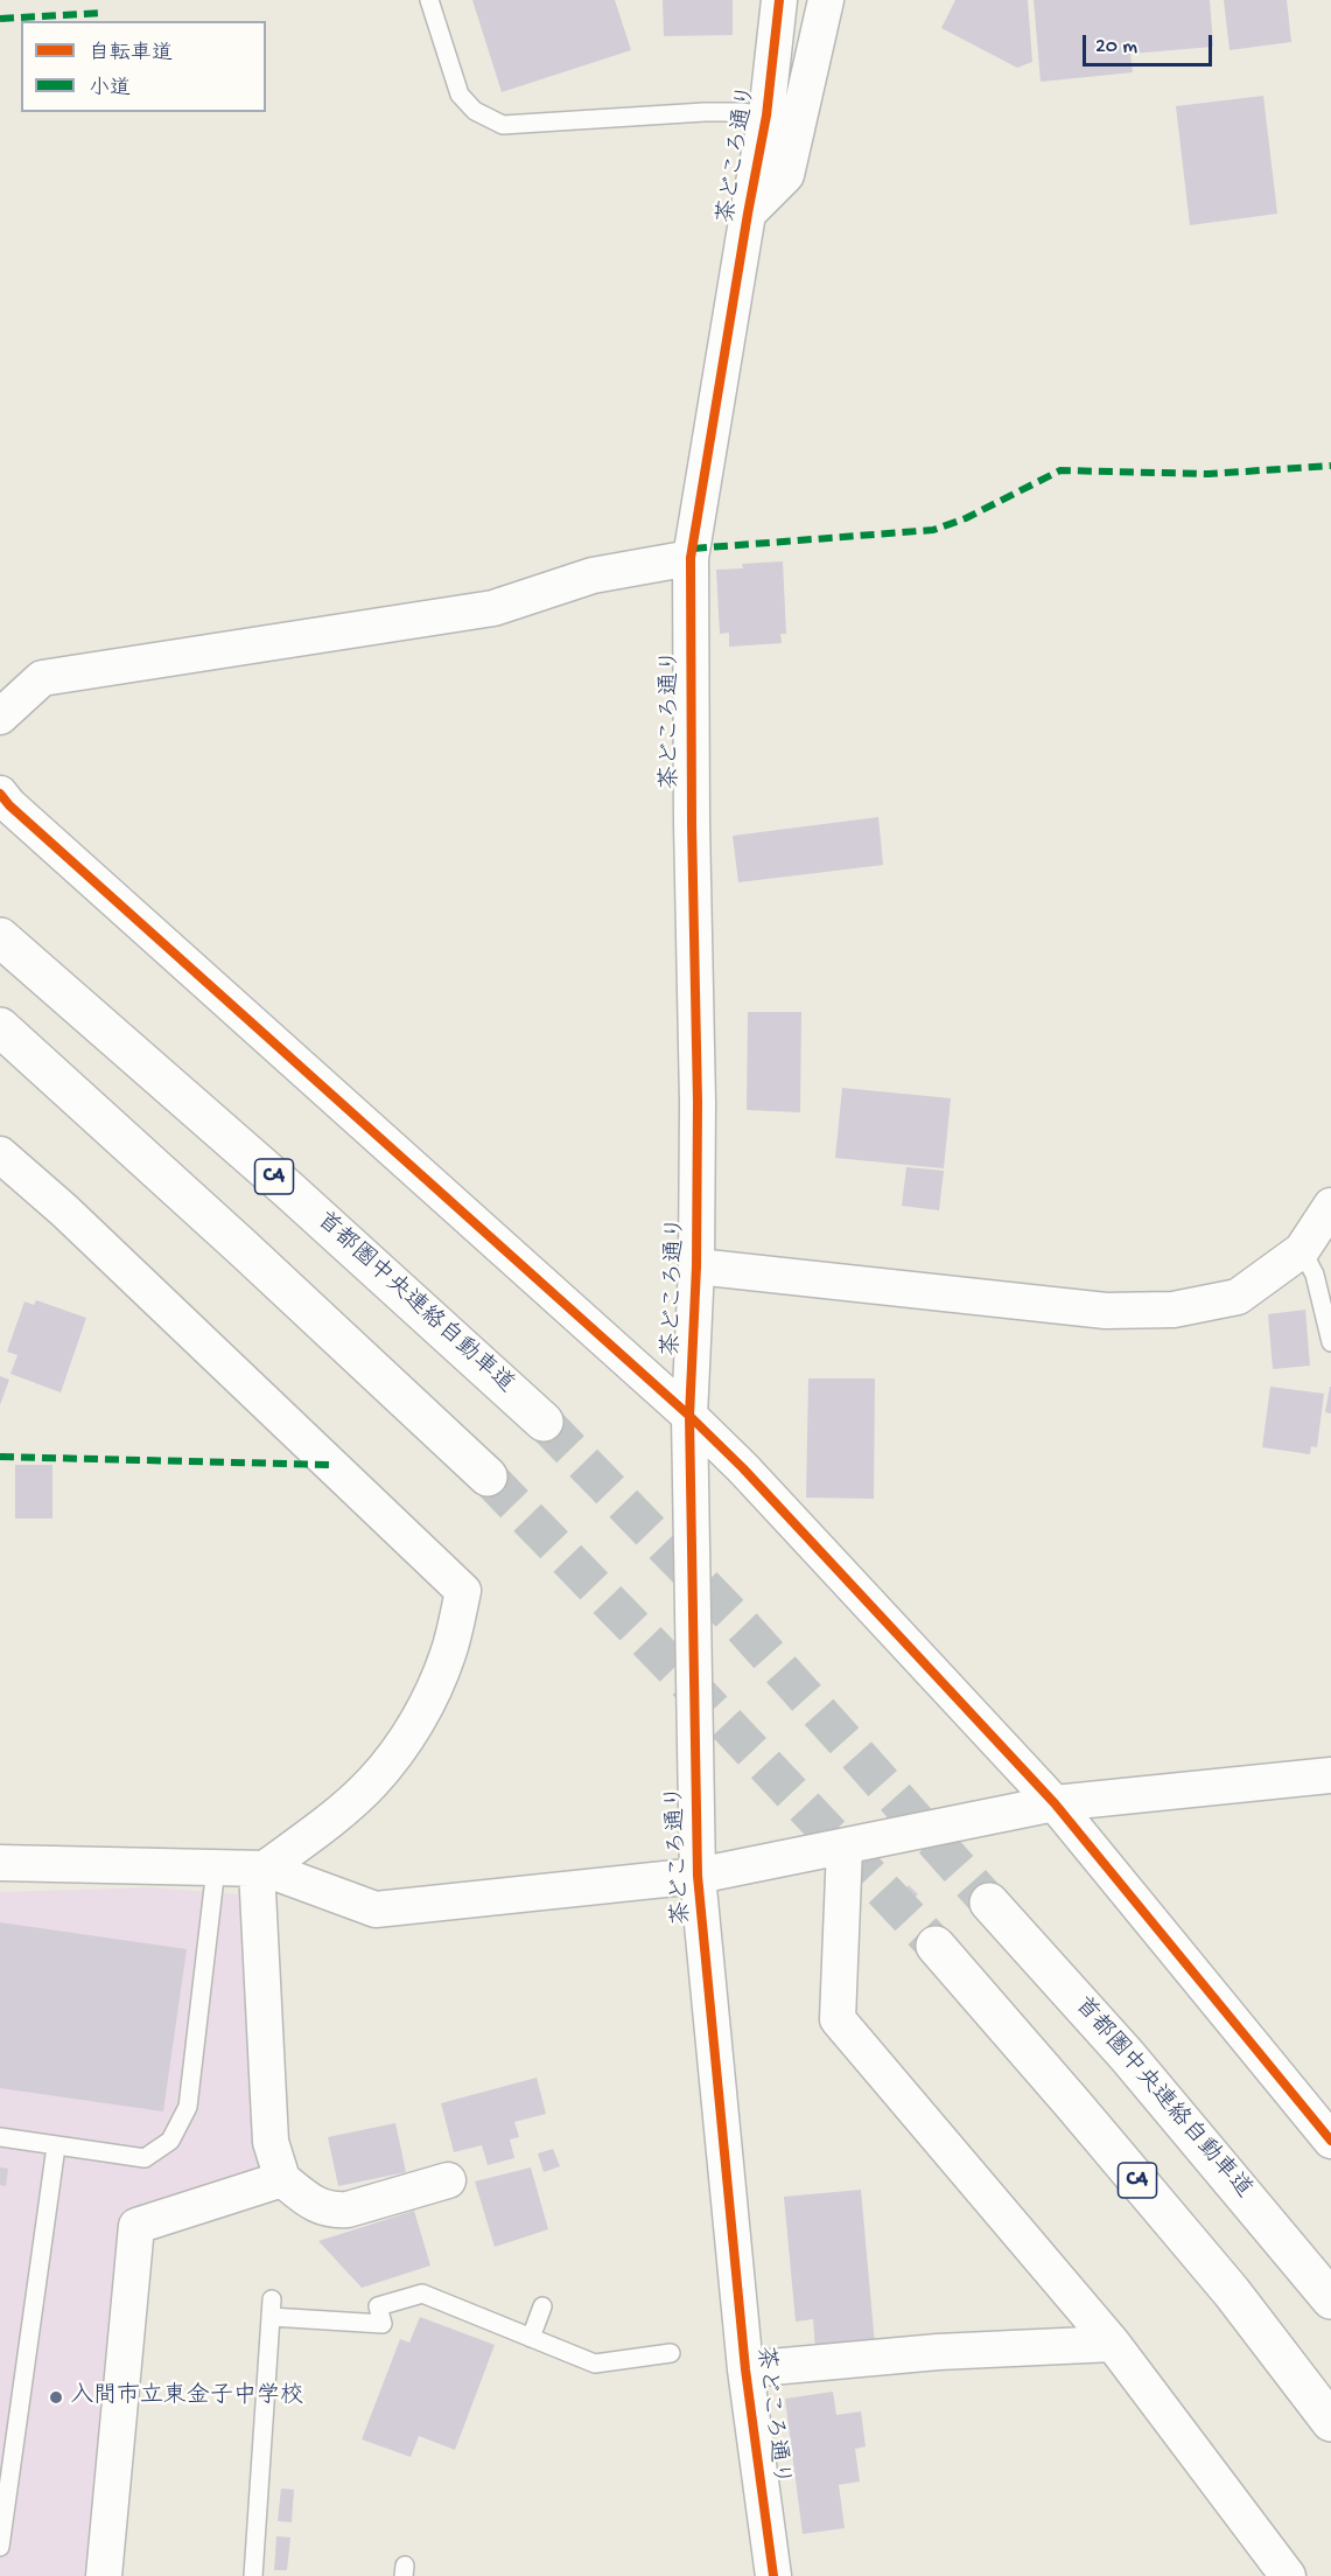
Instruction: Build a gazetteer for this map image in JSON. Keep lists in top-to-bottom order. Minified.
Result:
{"streets":{"highway":["C4","首都圏中央連絡自動車道"],"street":["茶どころ通り"]},"places":["入間市立東金子中学校"],"legend":["自転車道","小道"],"scale_bar":"20 m"}
